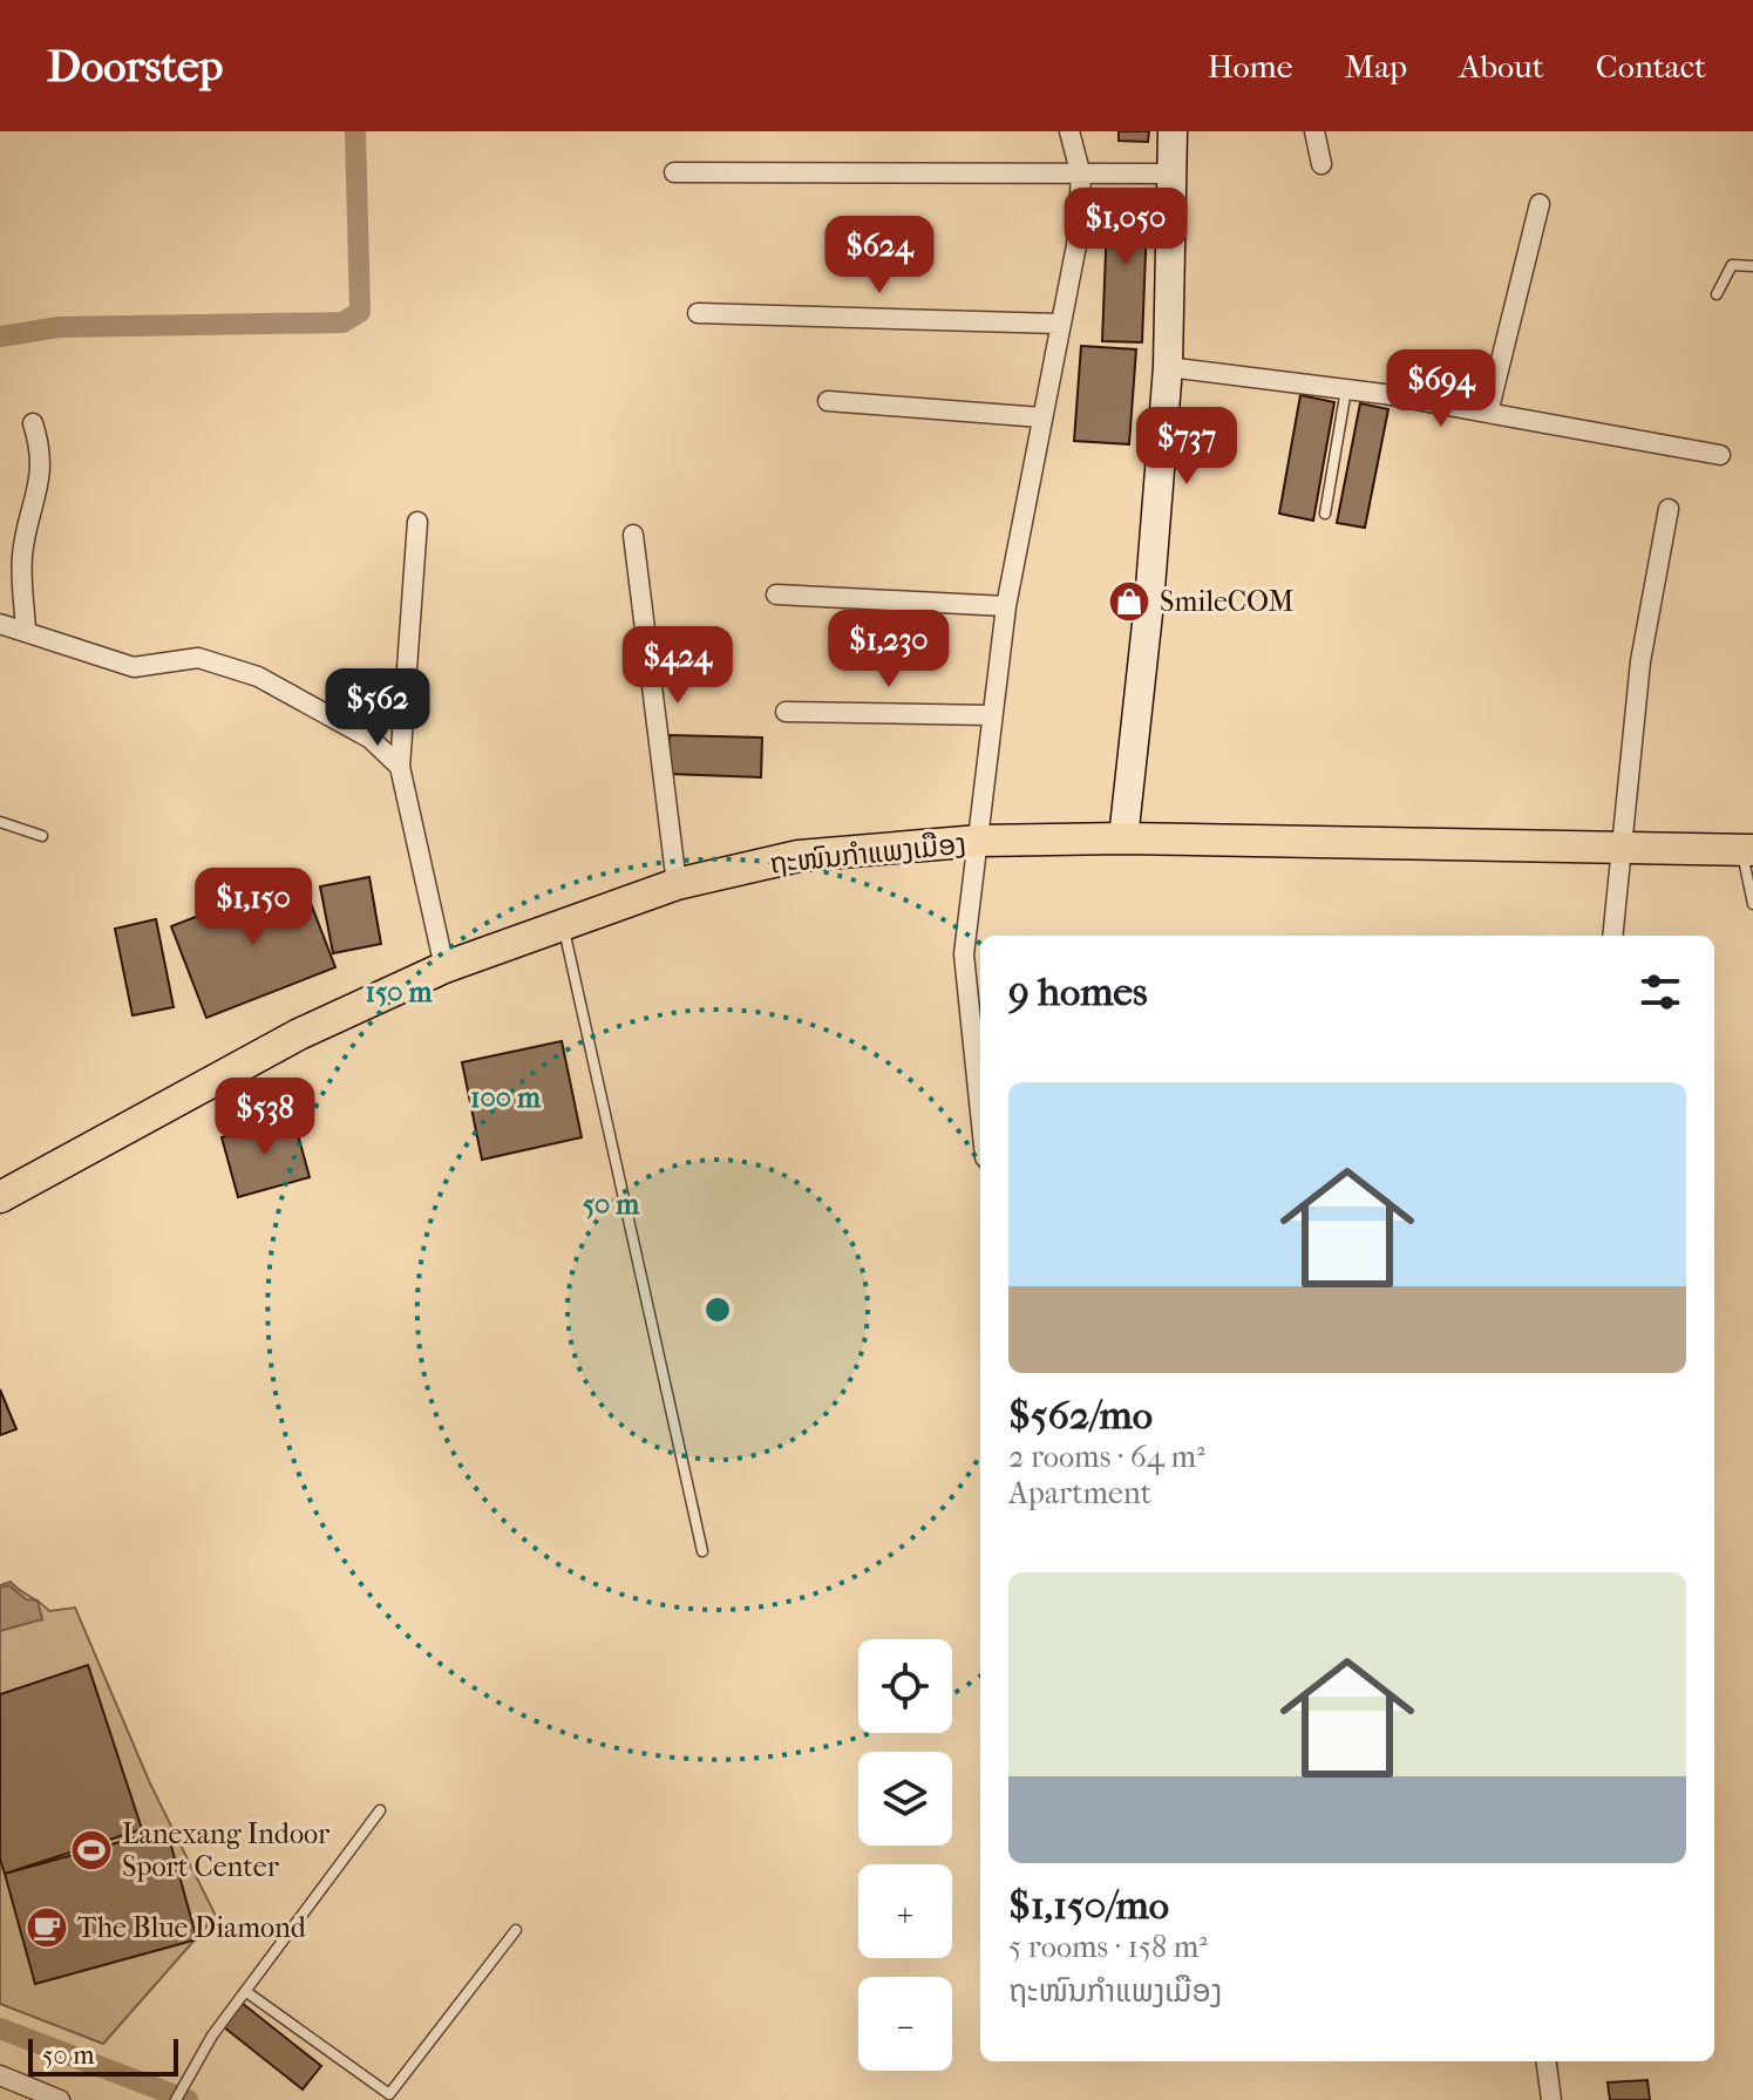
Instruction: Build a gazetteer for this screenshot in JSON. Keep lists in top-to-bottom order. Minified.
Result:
{"streets":{"main road":["ຖະໜົນກຳແພງເມືອງ"]},"places":{"shop":["SmileCOM"],"sports":["Lanexang Indoor Sport Center"],"cafe":["The Blue Diamond"]},"scale_bar":"50 m","page":{"header":"Doorstep","nav":["Home","Map","About","Contact"],"price":["$1,050","$624","$694","$737","$1,230","$424","$562","$1,150","$538"],"heading":"9 homes","list":[{"name":"$562/mo","note":"2 rooms · 64 m² · Apartment"},{"name":"$1,150/mo","note":"5 rooms · 158 m² · ຖະໜົນກຳແພງເມືອງ"}],"map_buttons":["+","−"],"scale":"50 m"},"rings":["150 m","100 m","50 m"]}
